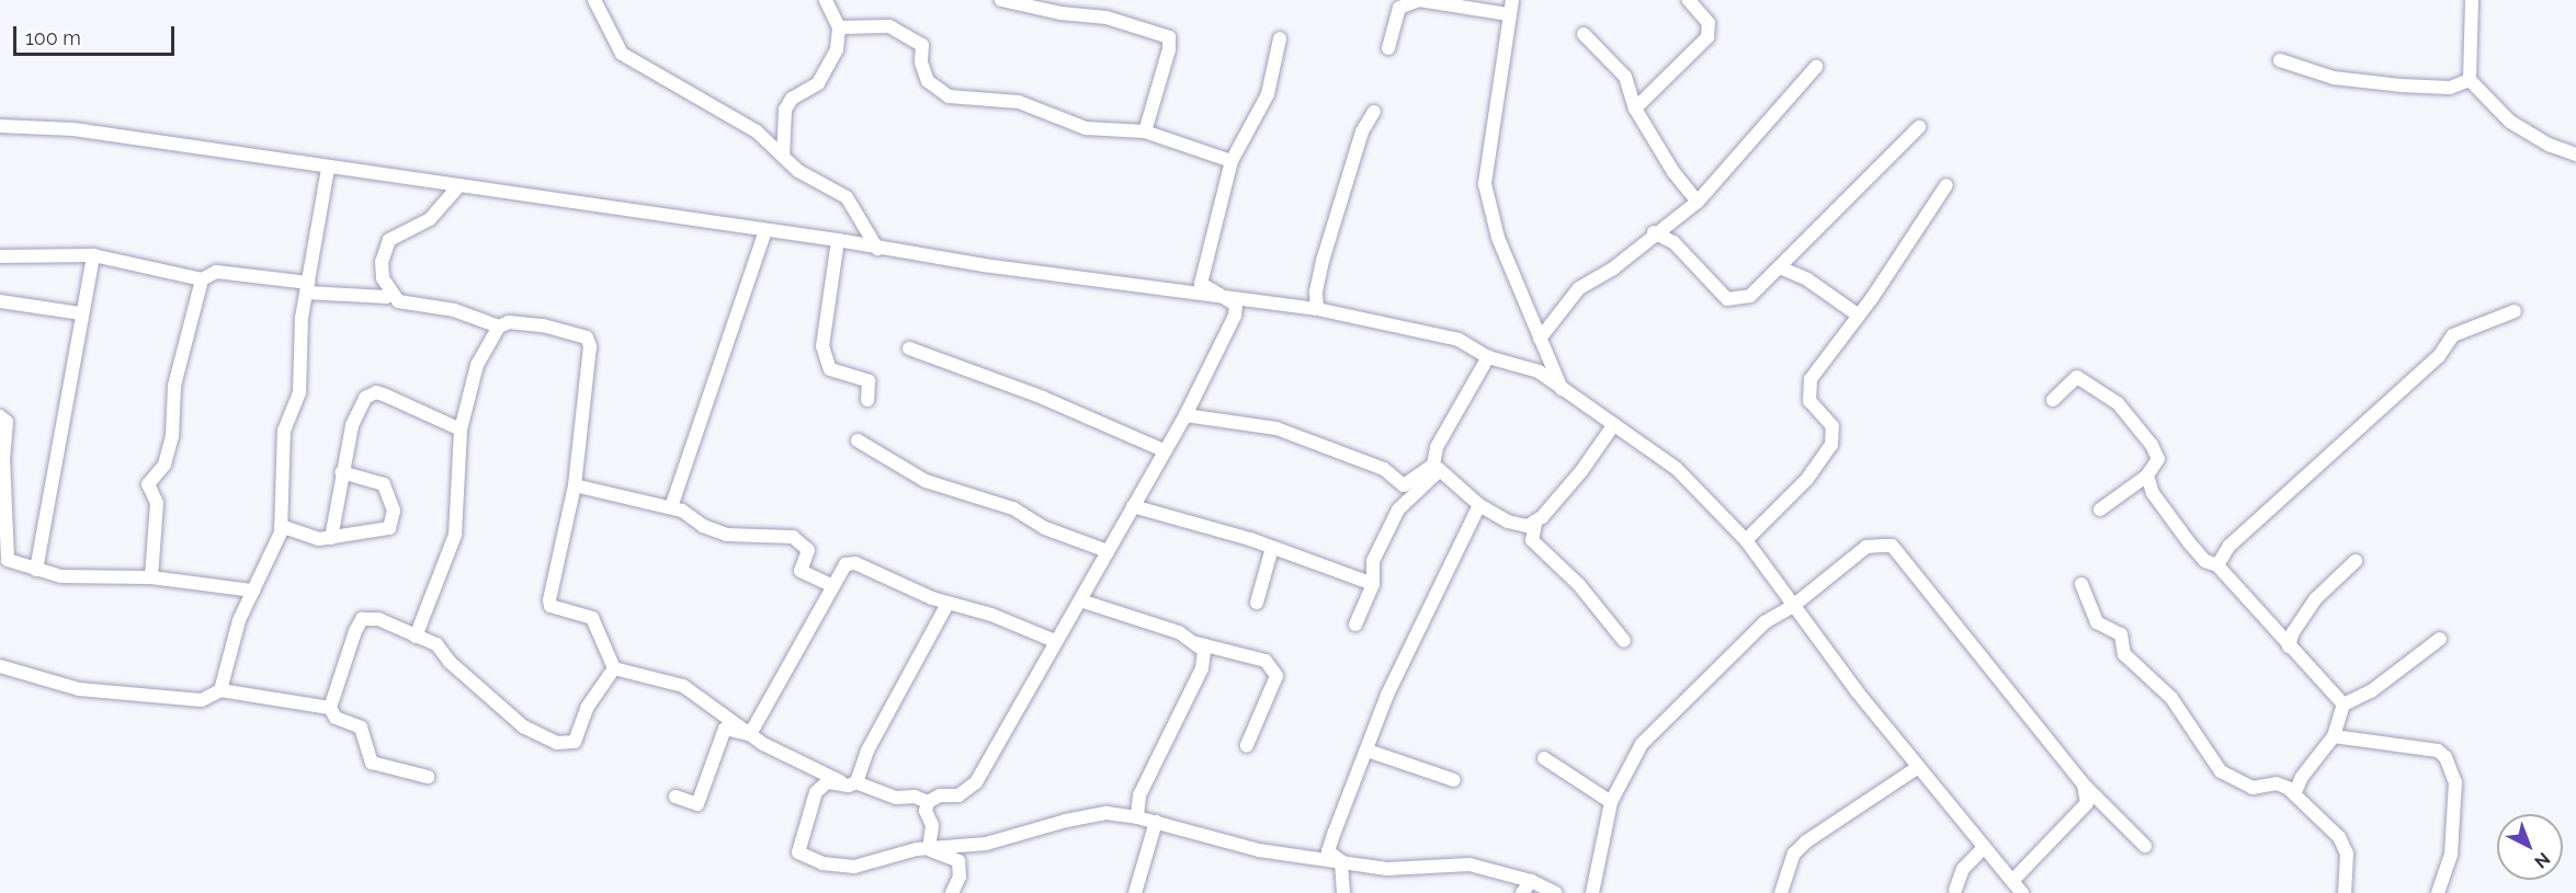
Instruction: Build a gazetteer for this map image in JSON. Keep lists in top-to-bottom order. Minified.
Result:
{"scale_bar":"100 m","north":"bottom right"}
